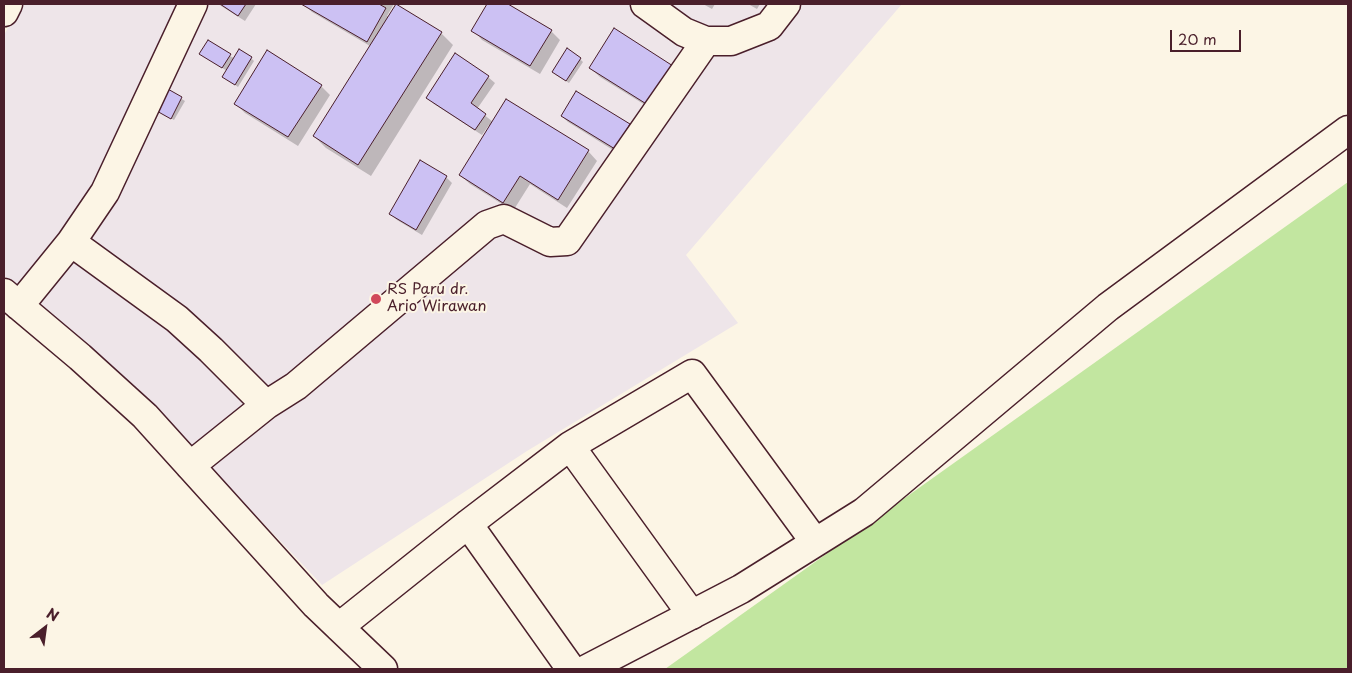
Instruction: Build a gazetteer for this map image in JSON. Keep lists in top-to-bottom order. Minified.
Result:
{"places":["RS Paru dr. Ario Wirawan"],"scale_bar":"20 m","north":"top right"}
